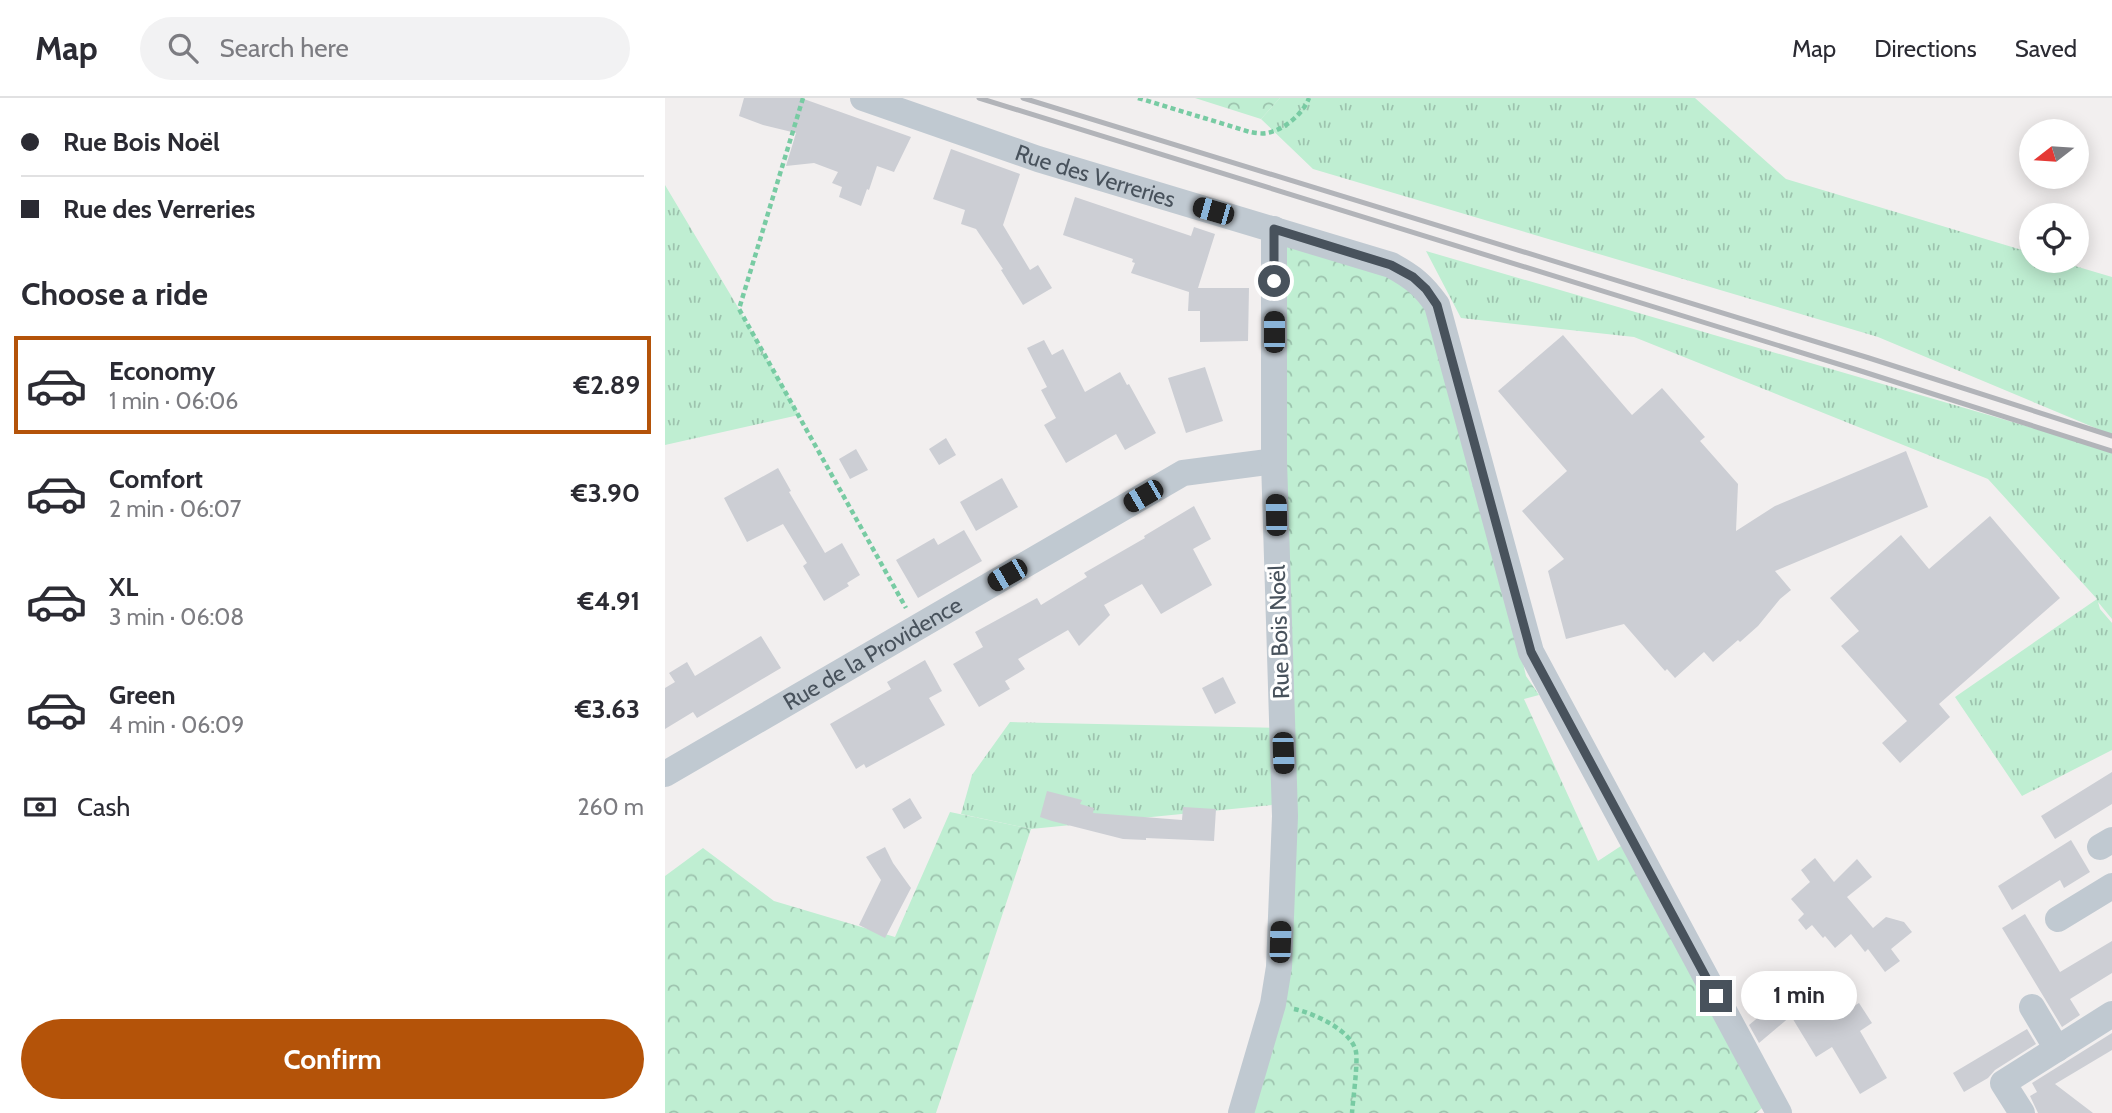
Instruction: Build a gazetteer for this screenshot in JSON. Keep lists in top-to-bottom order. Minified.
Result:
{"streets":{"street":["Rue des Verreries","Rue Bois Noël","Rue de la Providence"]},"crossings":[["Rue des Verreries","Rue Bois Noël"],["Rue Bois Noël","Rue de la Providence"]],"north":"left","page":{"header":"Map","search":"Search here","nav":["Map","Directions","Saved"],"banner":["Rue Bois Noël","Rue des Verreries"],"heading":"Choose a ride","list":[{"name":"Economy","note":"1 min · 06:06","value":"€2.89"},{"name":"Comfort","note":"2 min · 06:07","value":"€3.90"},{"name":"XL","note":"3 min · 06:08","value":"€4.91"},{"name":"Green","note":"4 min · 06:09","value":"€3.63"}],"pay":["Cash","260 m"],"bubble":"1 min","buttons":"Confirm"}}
